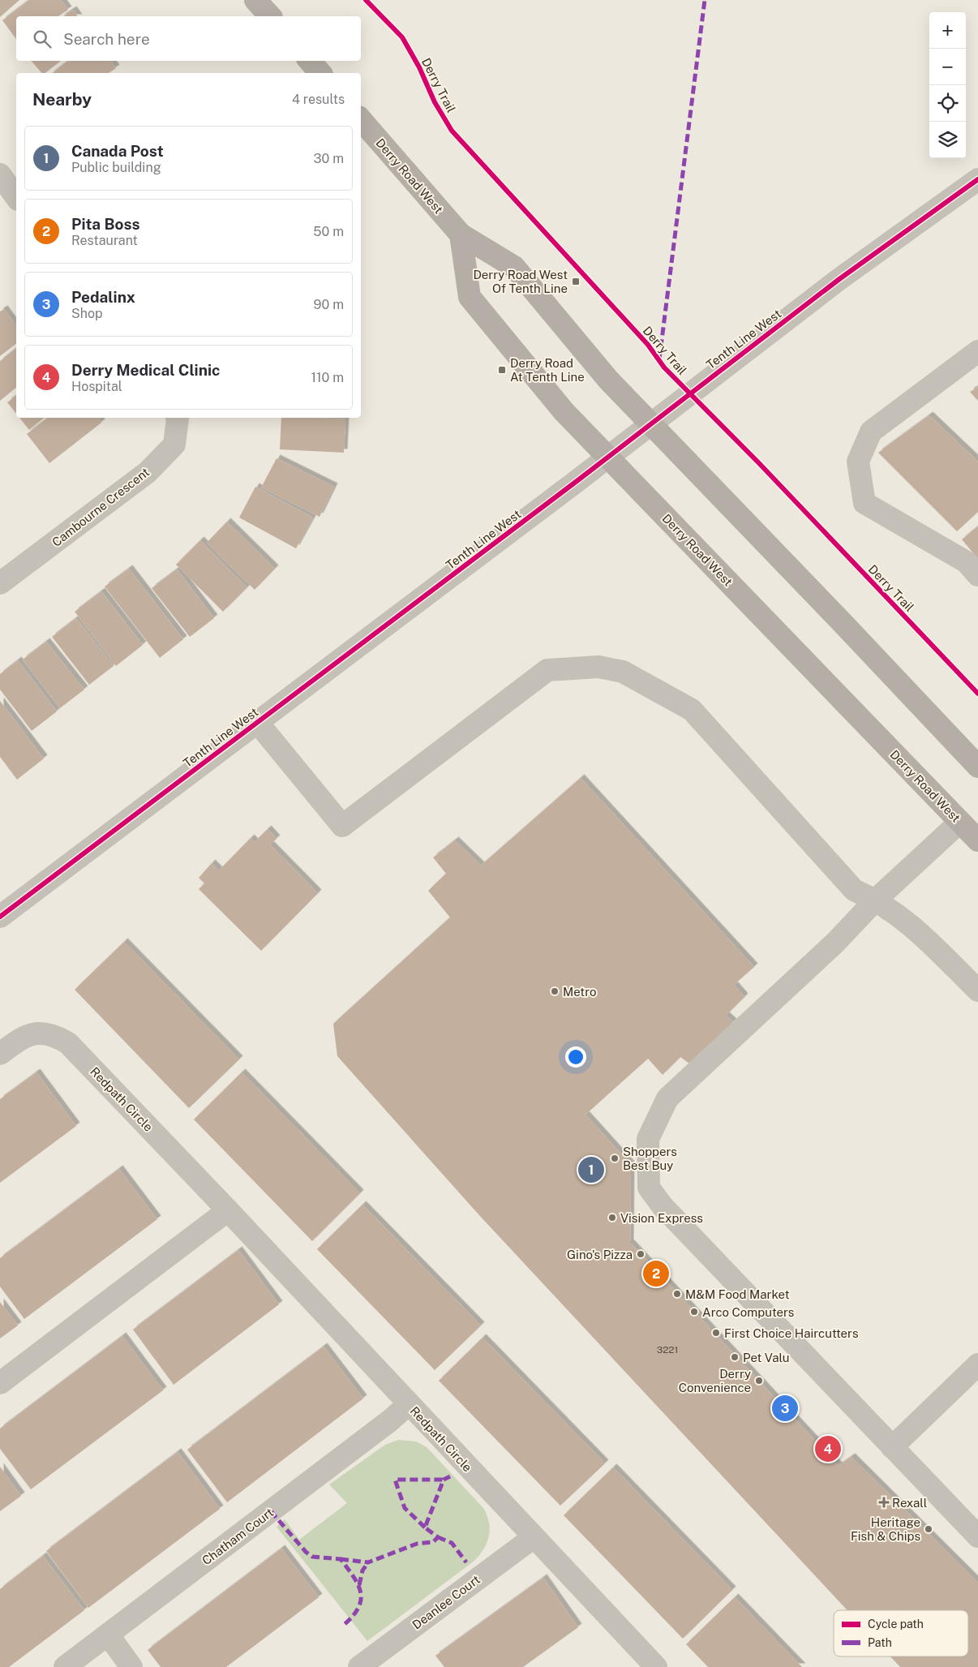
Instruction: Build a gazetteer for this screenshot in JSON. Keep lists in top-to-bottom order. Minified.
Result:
{"streets":{"main road":["Derry Road West"],"street":["Tenth Line West","Cambourne Crescent","Redpath Circle","Chatham Court","Deanlee Court"],"cycle path":["Derry Trail"]},"crossings":[["Derry Road West","Tenth Line West"],["Redpath Circle","Chatham Court"],["Redpath Circle","Deanlee Court"]],"places":{"transit":["Derry Road West Of Tenth Line","Derry Road At Tenth Line"],"other":["Metro","Shoppers Best Buy","Vision Express","Gino's Pizza","M&M Food Market","Arco Computers","First Choice Haircutters","Pet Valu","Derry Convenience","Heritage Fish & Chips"],"health":["Rexall"]},"house_numbers":["3221"],"legend":["Cycle path","Path"],"page":{"map_buttons":["+","−"],"search":"Search here","heading":["Nearby","4 results"],"list":[{"mark":"1","name":"Canada Post","note":"Public building","value":"30 m"},{"mark":"2","name":"Pita Boss","note":"Restaurant","value":"50 m"},{"mark":"3","name":"Pedalinx","note":"Shop","value":"90 m"},{"mark":"4","name":"Derry Medical Clinic","note":"Hospital","value":"110 m"}],"pins":["1","2","3","4"]}}
